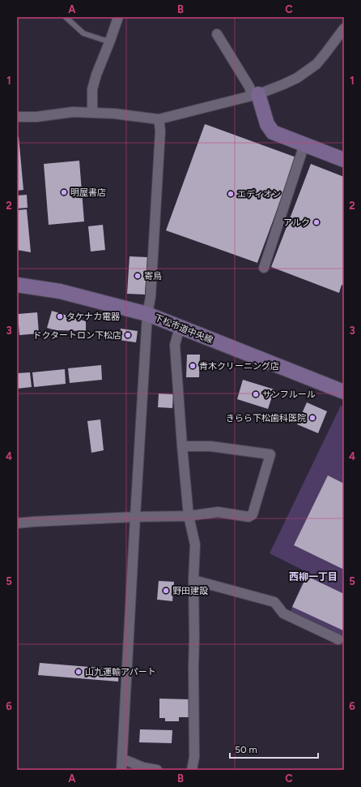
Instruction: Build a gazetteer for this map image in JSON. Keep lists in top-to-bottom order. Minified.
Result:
{"streets":{"street":["下松市道中央線"]},"districts":["西柳一丁目"],"places":["明屋書店","エディオン","アルク","寄鳥","タケナカ電器","ドクタートロン下松店","青木クリーニング店","サンフルール","きらら下松歯科医院","野田建設","山九運輸アパート"],"scale_bar":"50 m","grid":{"columns":["A","B","C"],"rows":["1","2","3","4","5","6"]}}
